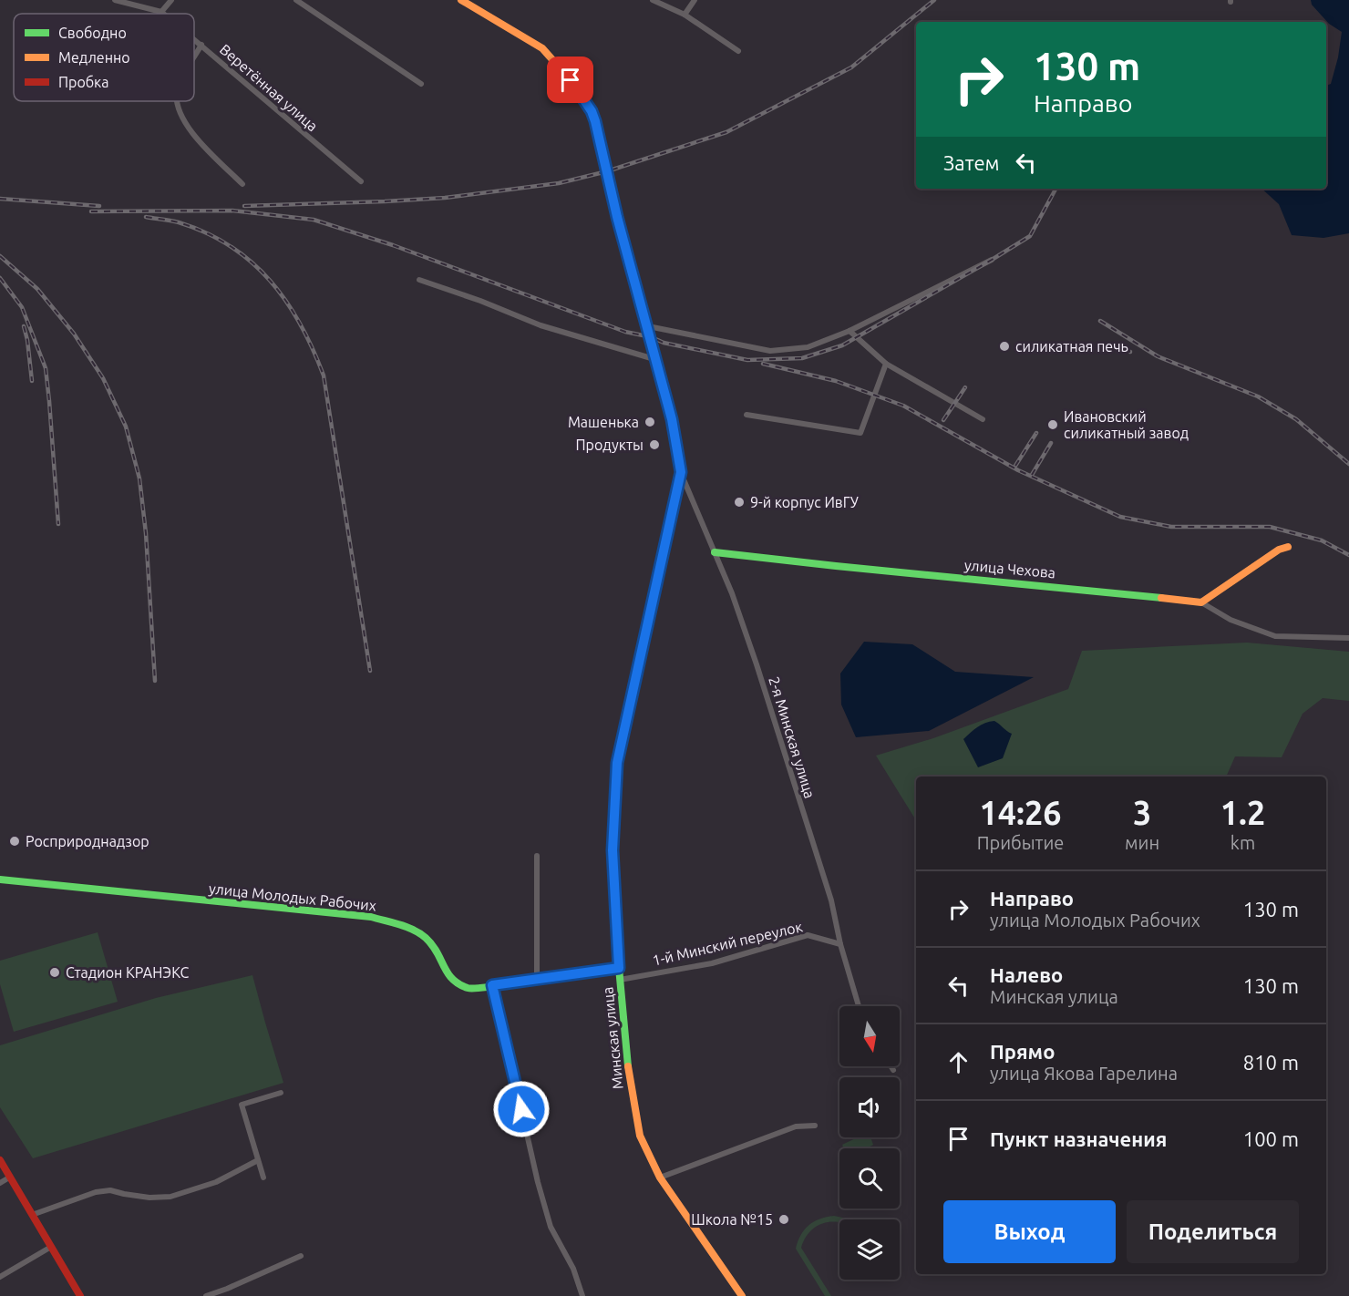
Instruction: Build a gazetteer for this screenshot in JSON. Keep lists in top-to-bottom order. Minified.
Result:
{"streets":{"main road":["улица Чехова","улица Молодых Рабочих","Минская улица"],"street":["Веретённая улица","2-я Минская улица","1-й Минский переулок"]},"crossings":[["улица Чехова","2-я Минская улица"],["2-я Минская улица","1-й Минский переулок"],["2-я Минская улица","Минская улица"],["улица Молодых Рабочих","Минская улица"],["1-й Минский переулок","Минская улица"]],"places":["силикатная печь","Машенька","Ивановский силикатный завод","Продукты","9-й корпус ИвГУ","Росприроднадзор","Стадион КРАНЭКС","Школа №15"],"legend":["Свободно","Медленно","Пробка"],"north":"bottom","page":{"turn":["130 m","Направо"],"then":"Затем","eta":["14:26","Прибытие","3","мин","1.2","km"],"list":[{"name":"Направо","note":"улица Молодых Рабочих","value":"130 m"},{"name":"Налево","note":"Минская улица","value":"130 m"},{"name":"Прямо","note":"улица Якова Гарелина","value":"810 m"},{"name":"Пункт назначения","value":"100 m"}],"buttons":["Выход","Поделиться"]}}
